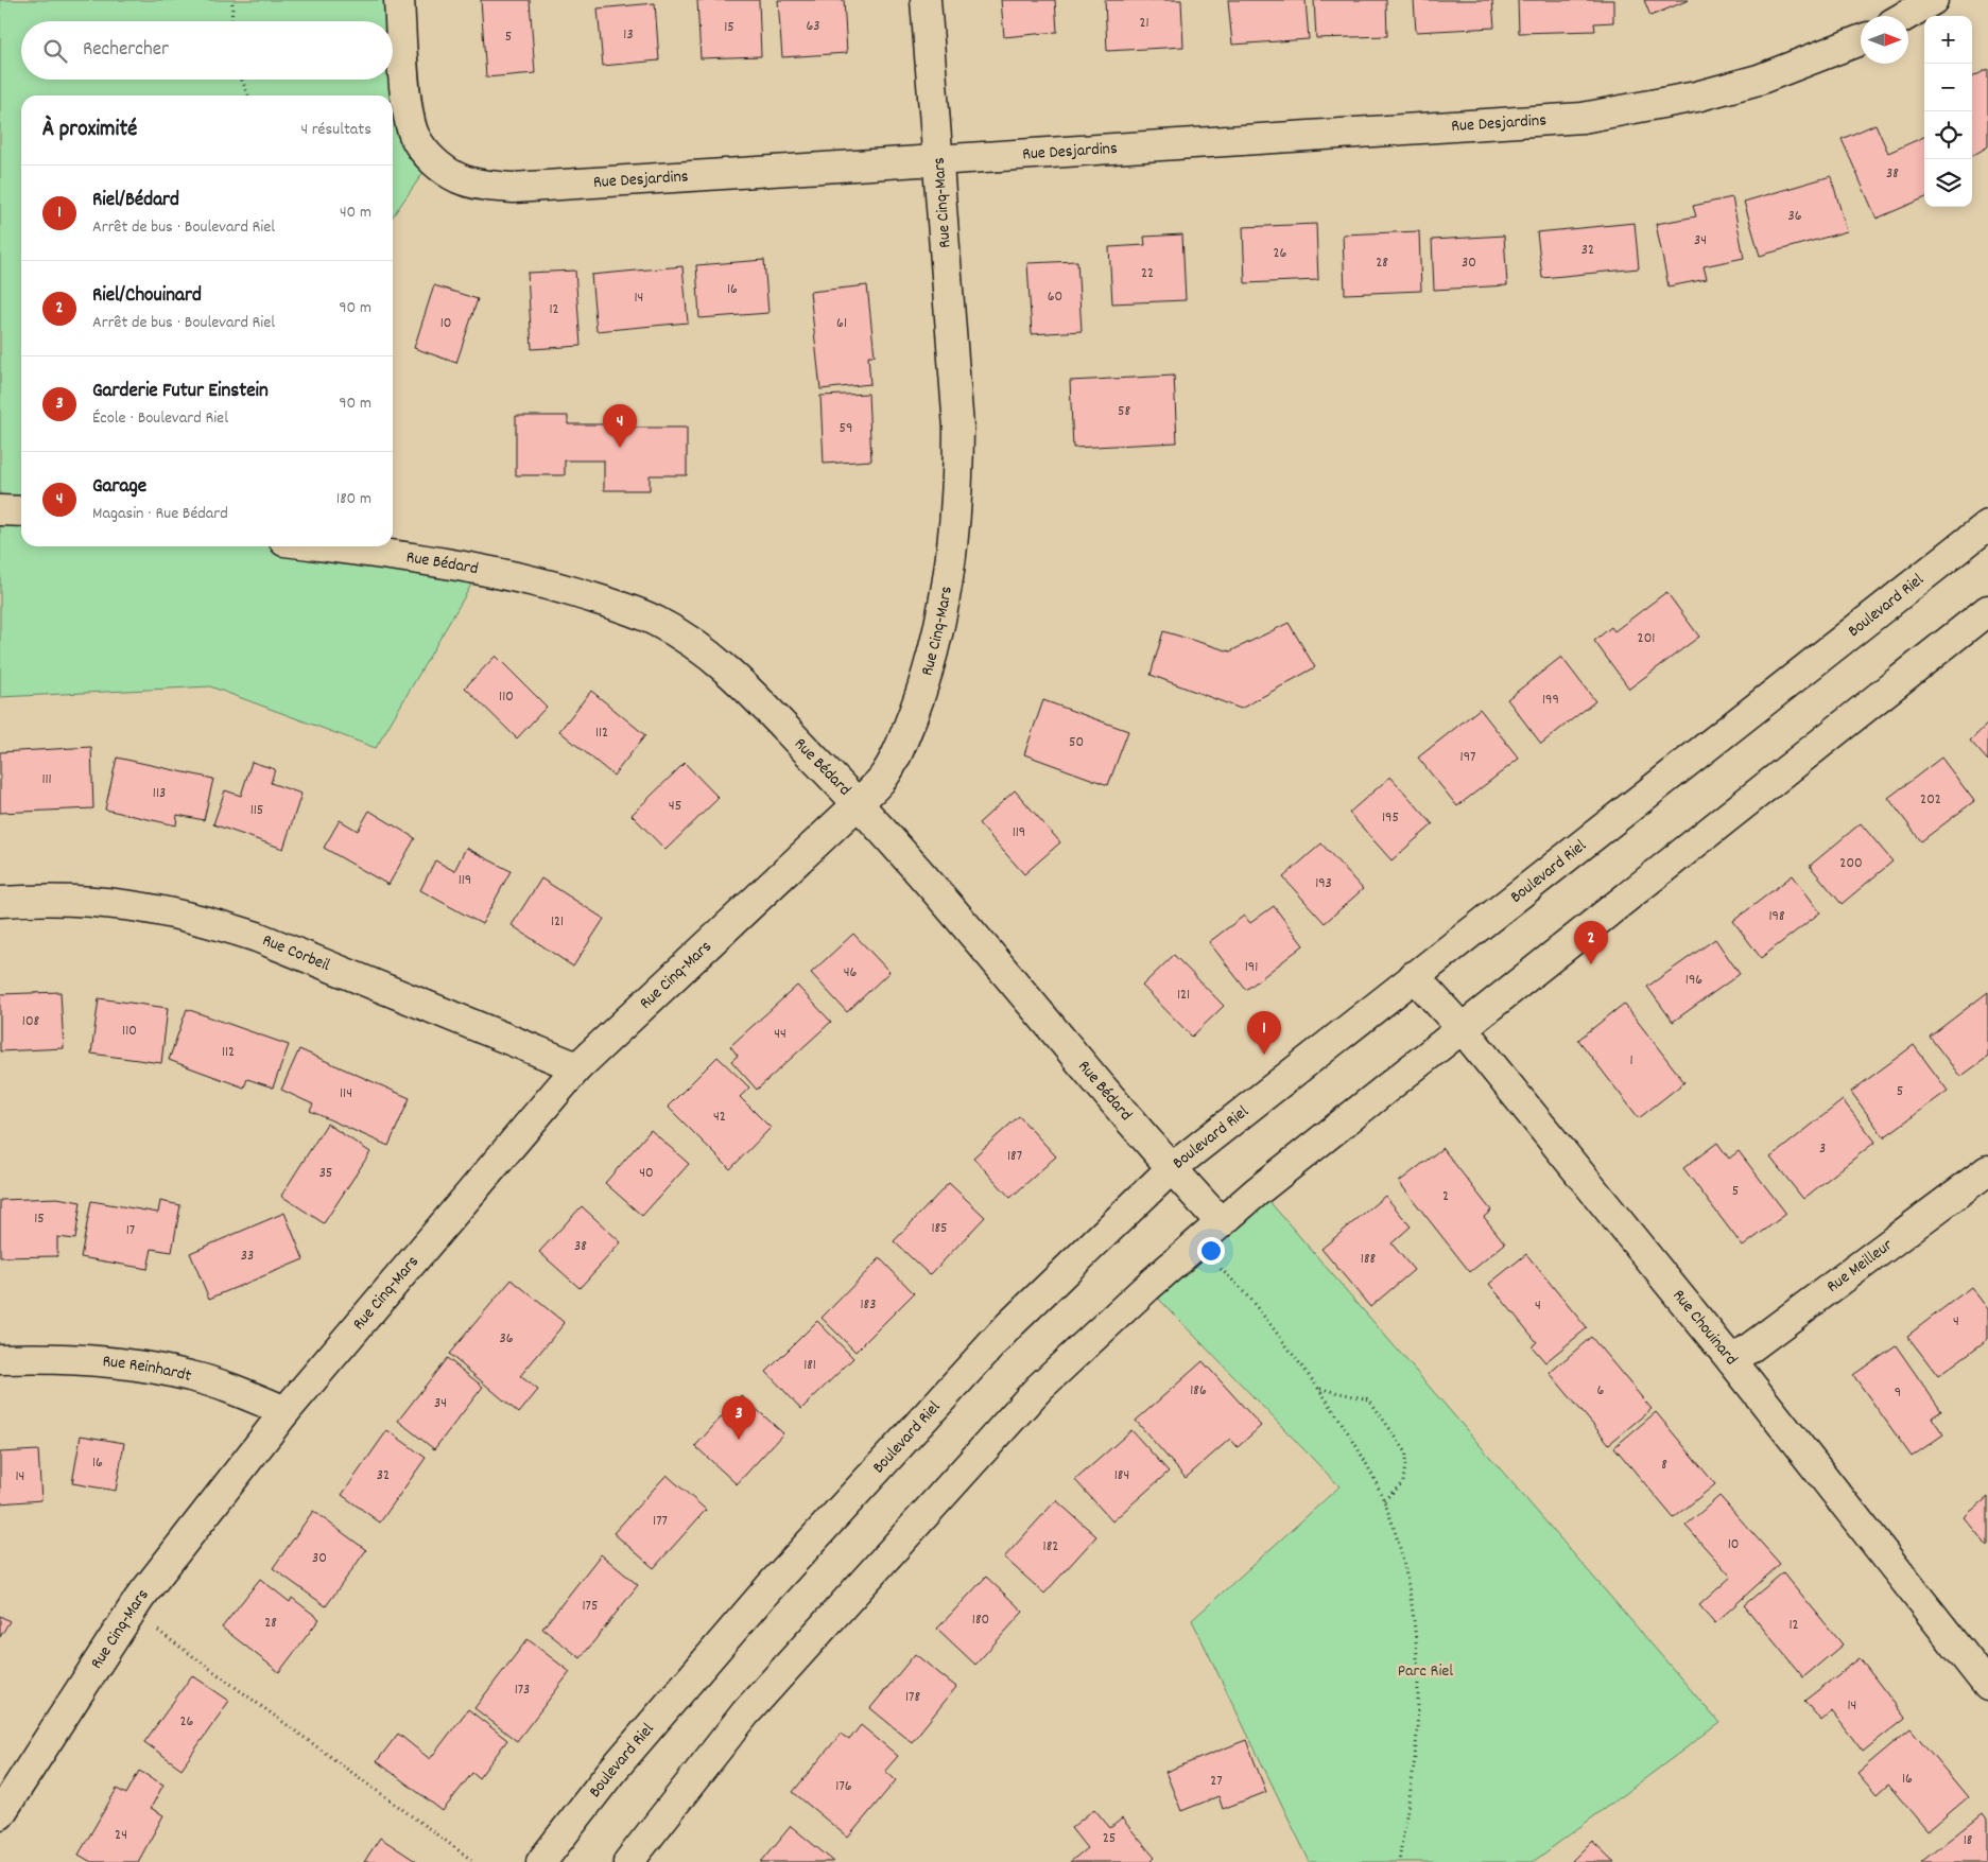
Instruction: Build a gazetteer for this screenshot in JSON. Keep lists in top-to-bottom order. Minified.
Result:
{"streets":{"street":["Rue Desjardins","Rue Cinq-Mars","Rue Bédard","Boulevard Riel","Rue Corbeil","Rue Meilleur","Rue Chouinard","Rue Reinhardt"]},"crossings":[["Rue Desjardins","Rue Cinq-Mars"],["Rue Cinq-Mars","Rue Bédard"],["Rue Cinq-Mars","Rue Corbeil"],["Rue Cinq-Mars","Rue Reinhardt"],["Rue Bédard","Boulevard Riel"],["Boulevard Riel","Rue Chouinard"],["Rue Meilleur","Rue Chouinard"]],"parks":["Parc Riel"],"house_numbers":["21","63","15","13","5","38","36","34","32","26","28","30","22","16","60","14","12","10","61","58","59","201","110","199","112","50","197","111","113","202","45","115","195","119","200","119","193","198","121","191","46","196","121","108","110","44","112","1","5","114","42","3","187","35","40","5","2","15","185","17","38","33","188","183","4","4","36","181","186","6","9","34","16","8","32","184","14","177","10","182","30","175","180","28","12","173","178","14","26","16","27","176","24","25","18"],"north":"right","page":{"map_buttons":["+","−"],"search":"Rechercher","heading":["À proximité","4 résultats"],"list":[{"mark":"1","name":"Riel/Bédard","note":"Arrêt de bus · Boulevard Riel","value":"40 m"},{"mark":"2","name":"Riel/Chouinard","note":"Arrêt de bus · Boulevard Riel","value":"90 m"},{"mark":"3","name":"Garderie Futur Einstein","note":"École · Boulevard Riel","value":"90 m"},{"mark":"4","name":"Garage","note":"Magasin · Rue Bédard","value":"180 m"}],"pins":["4","2","1","3"]}}
